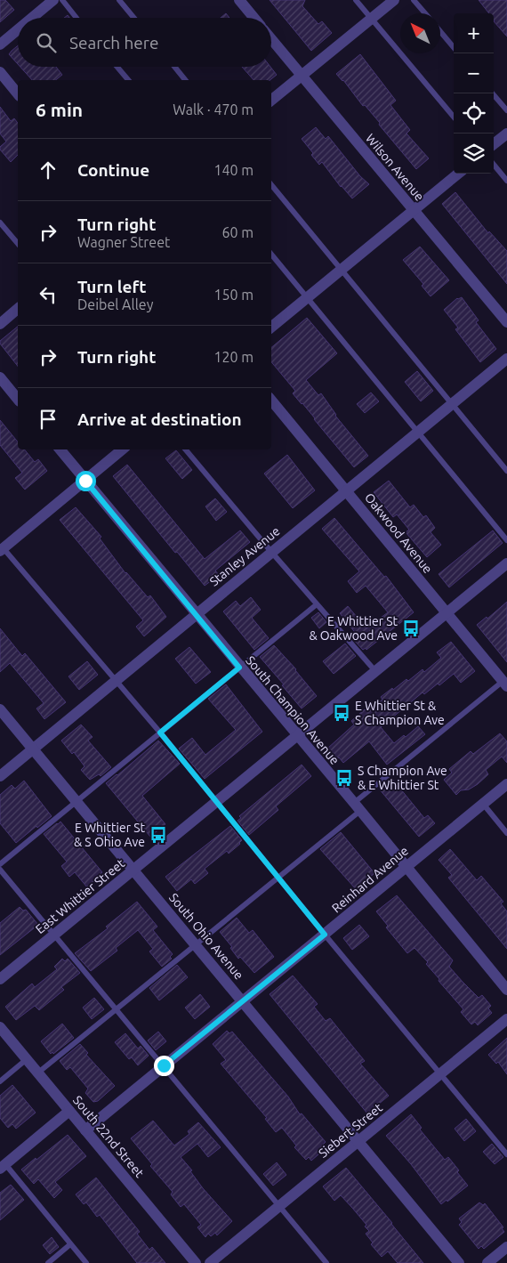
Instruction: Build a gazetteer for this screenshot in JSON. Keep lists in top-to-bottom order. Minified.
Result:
{"streets":{"street":["Wilson Avenue","Oakwood Avenue","Stanley Avenue","South Champion Avenue","Reinhard Avenue","East Whittier Street","South Ohio Avenue","Siebert Street","South 22nd Street"]},"crossings":[["Oakwood Avenue","Stanley Avenue"],["Oakwood Avenue","East Whittier Street"],["Stanley Avenue","South Champion Avenue"],["Stanley Avenue","South Ohio Avenue"],["South Champion Avenue","Reinhard Avenue"],["South Champion Avenue","East Whittier Street"],["Reinhard Avenue","South Ohio Avenue"],["Reinhard Avenue","South 22nd Street"],["East Whittier Street","South Ohio Avenue"],["South Ohio Avenue","Siebert Street"]],"places":{"bus stop":["E Whittier St & Oakwood Ave","E Whittier St & S Champion Ave","S Champion Ave & E Whittier St","E Whittier St & S Ohio Ave"]},"north":"top left","page":{"map_buttons":["+","−"],"search":"Search here","heading":["6 min","Walk · 470 m"],"list":[["Continue","140 m"],["Turn right","Wagner Street","60 m"],["Turn left","Deibel Alley","150 m"],["Turn right","120 m"],"Arrive at destination"]}}
